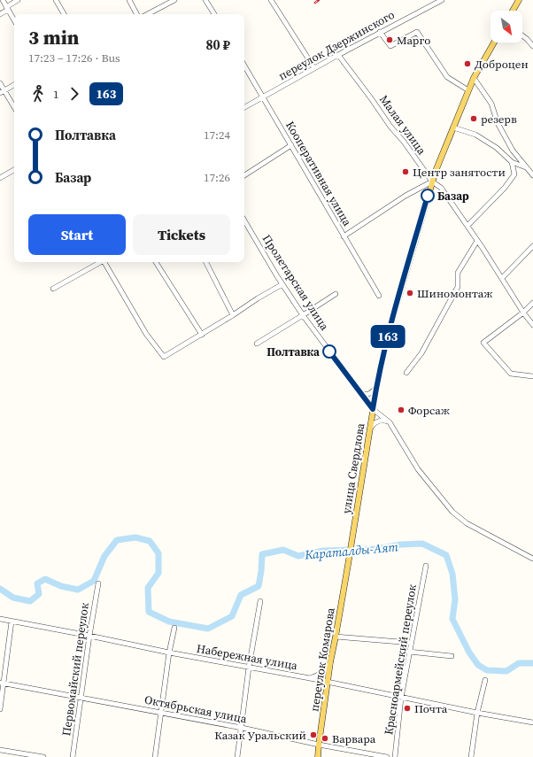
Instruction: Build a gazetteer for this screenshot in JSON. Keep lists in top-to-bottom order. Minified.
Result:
{"streets":{"main road":["улица Свердлова","переулок Комарова"],"street":["переулок Дзержинского","Малая улица","Кооперативная улица","Пролетарская улица","Набережная улица","Красноармейский переулок","Первомайский переулок","Октябрьская улица"]},"crossings":[["переулок Дзержинского","Малая улица"],["переулок Дзержинского","Кооперативная улица"],["Малая улица","улица Свердлова"],["Пролетарская улица","улица Свердлова"],["улица Свердлова","переулок Комарова"],["Набережная улица","переулок Комарова"],["Набережная улица","Красноармейский переулок"],["Набережная улица","Первомайский переулок"],["переулок Комарова","Октябрьская улица"],["Первомайский переулок","Октябрьская улица"]],"water":["Караталды-Аят"],"places":["Марго","Доброцен","резерв","Центр занятости","Базар","Шиномонтаж","Полтавка","Форсаж","Почта","Казак Уральский","Варвара"],"lines":["bus line 163"],"north":"bottom right","page":{"on_map":"163","heading":["3 min","17:23 – 17:26 · Bus","80 ₽"],"legs":["1","163"],"list":[{"name":"Полтавка","value":"17:24"},{"name":"Базар","value":"17:26"}],"buttons":["Start","Tickets"]}}
